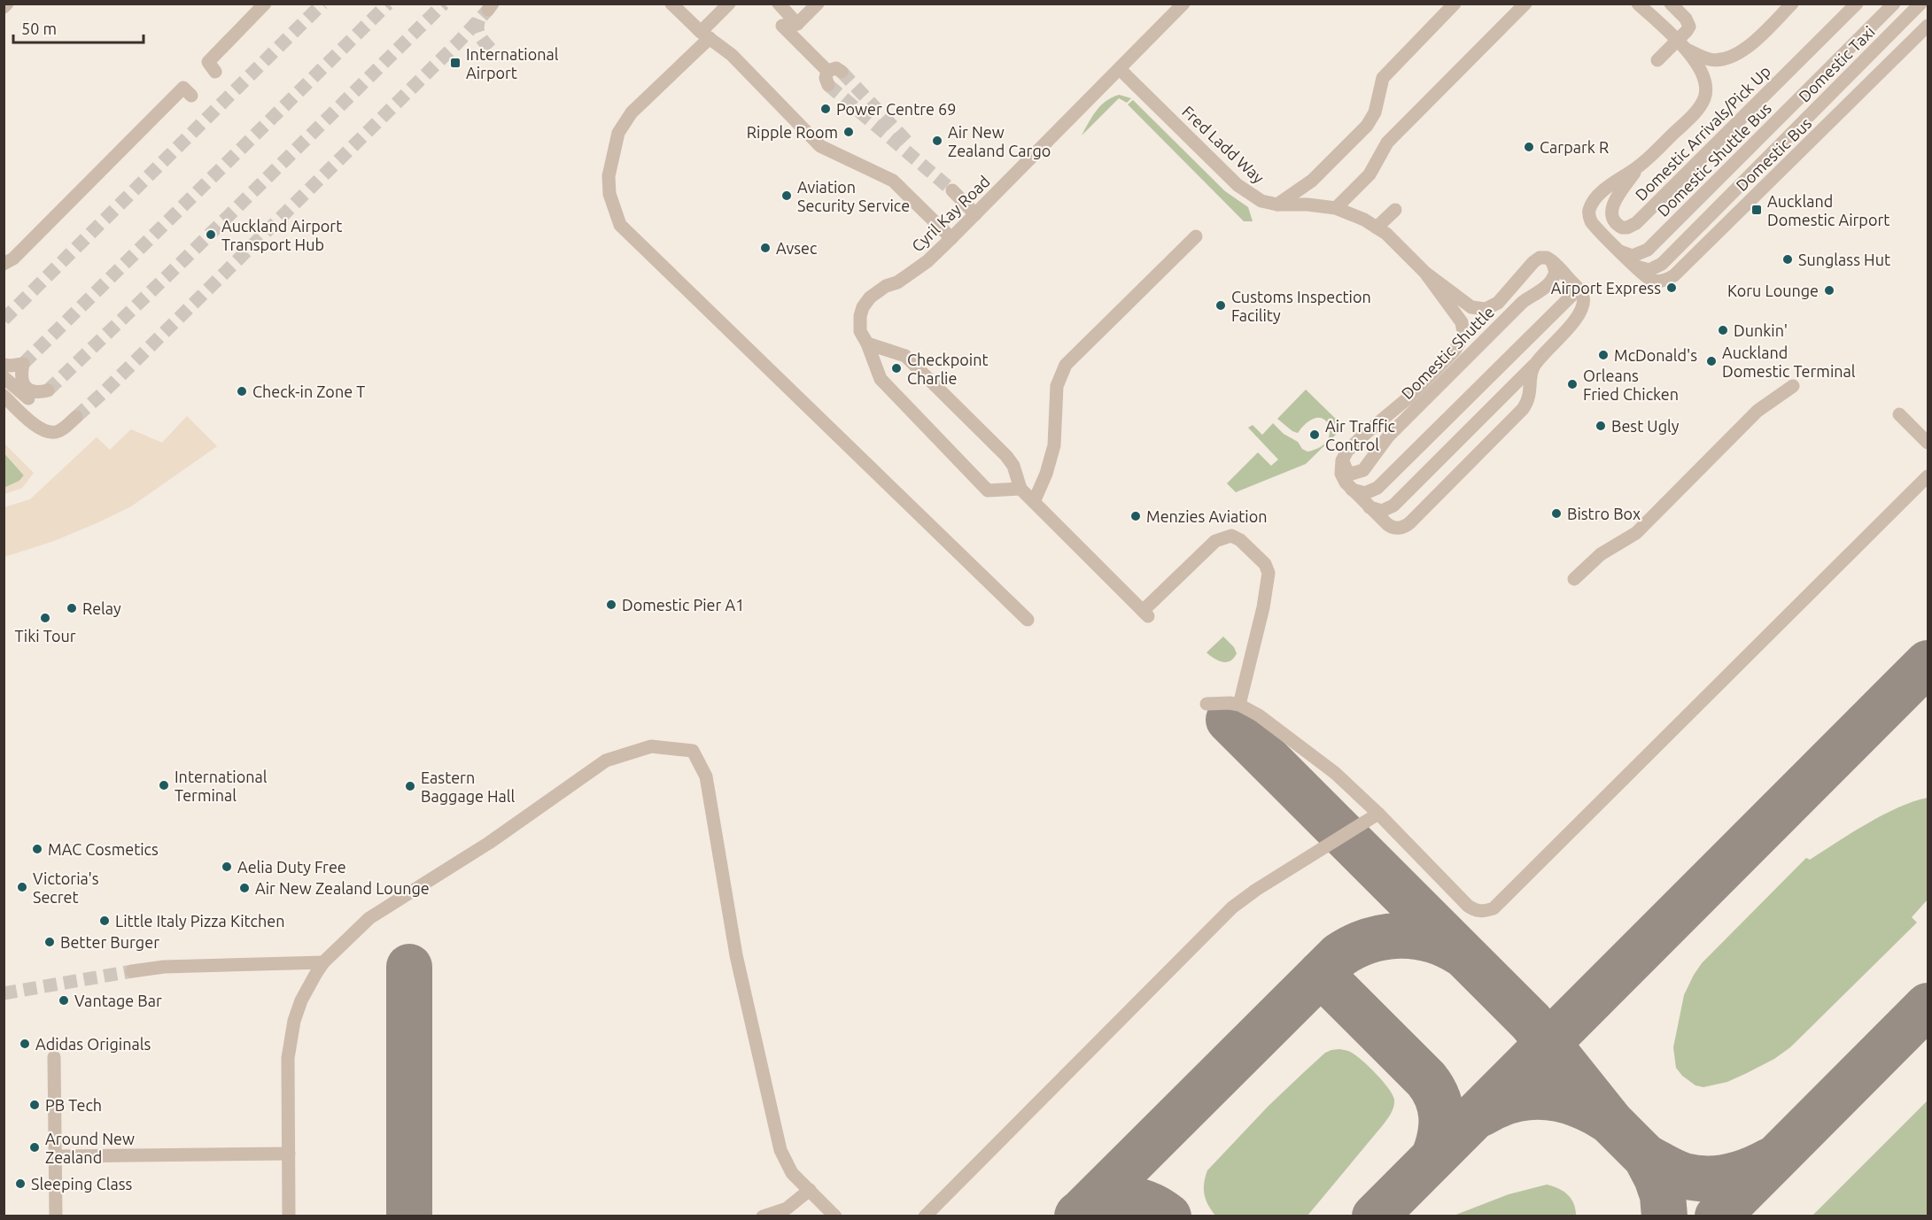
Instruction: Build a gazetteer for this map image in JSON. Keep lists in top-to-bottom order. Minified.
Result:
{"streets":{"street":["Domestic Taxi","Domestic Arrivals/Pick Up","Fred Ladd Way","Domestic Bus","Domestic Shuttle Bus","Cyril Kay Road","Domestic Shuttle"]},"crossings":[["Domestic Taxi","Domestic Bus"],["Fred Ladd Way","Cyril Kay Road"]],"places":{"transit":["International Airport","Auckland Domestic Airport"],"other":["Power Centre 69","Ripple Room","Air New Zealand Cargo","Carpark R","Aviation Security Service","Auckland Airport Transport Hub","Avsec","Sunglass Hut","Airport Express","Koru Lounge","Customs Inspection Facility","Dunkin'","McDonald's","Auckland Domestic Terminal","Checkpoint Charlie","Orleans Fried Chicken","Check-in Zone T","Best Ugly","Air Traffic Control","Bistro Box","Menzies Aviation","Domestic Pier A1","Relay","Tiki Tour","International Terminal","Eastern Baggage Hall","MAC Cosmetics","Aelia Duty Free","Victoria's Secret","Air New Zealand Lounge","Little Italy Pizza Kitchen","Better Burger","Vantage Bar","Adidas Originals","PB Tech","Around New Zealand","Sleeping Class"]},"scale_bar":"50 m"}
